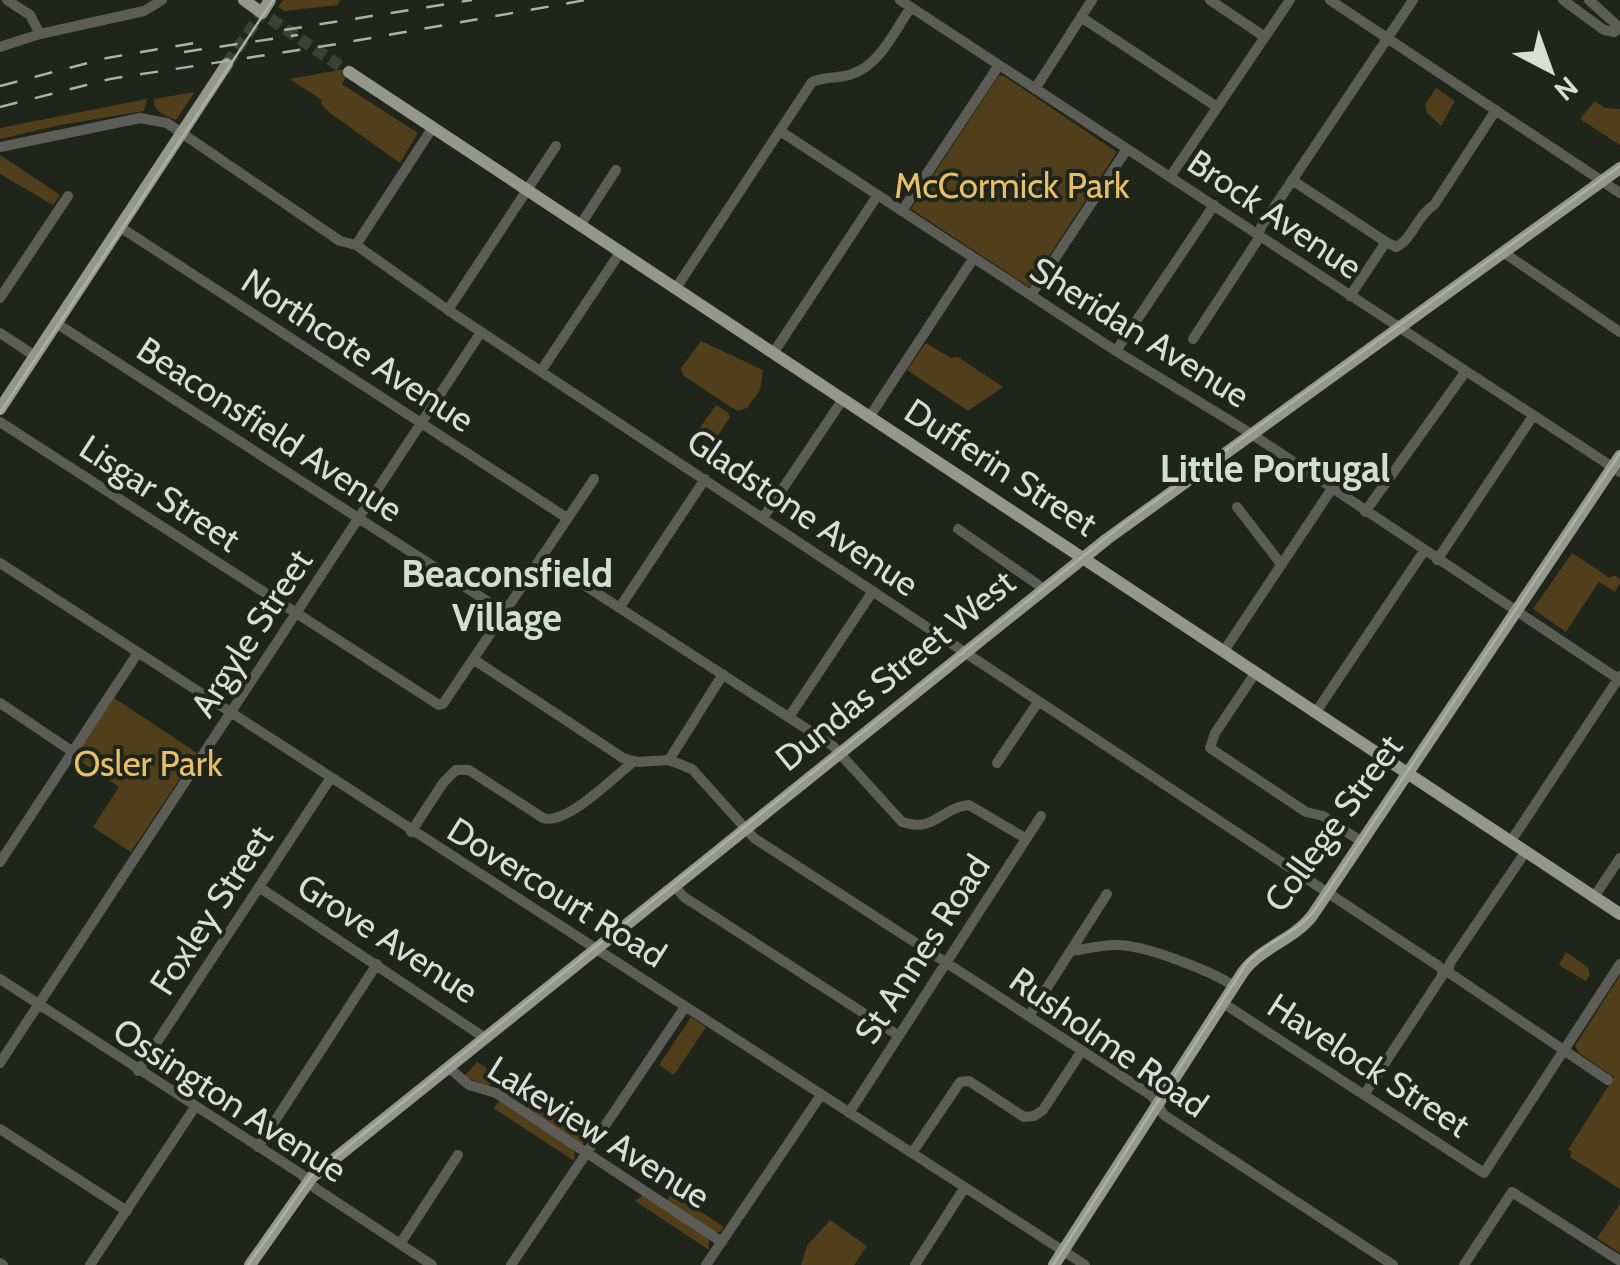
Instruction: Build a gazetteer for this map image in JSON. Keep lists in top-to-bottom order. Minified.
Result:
{"streets":{"main road":["Dufferin Street","Dundas Street West","College Street"],"street":["Brock Avenue","Sheridan Avenue","Northcote Avenue","Beaconsfield Avenue","Lisgar Street","Gladstone Avenue","Argyle Street","Dovercourt Road","Foxley Street","Grove Avenue","St Annes Road","Rusholme Road","Havelock Street","Ossington Avenue","Lakeview Avenue"]},"crossings":[["Brock Avenue","Dundas Street West"],["Brock Avenue","College Street"],["Sheridan Avenue","Dundas Street West"],["Sheridan Avenue","College Street"],["Northcote Avenue","Argyle Street"],["Beaconsfield Avenue","Argyle Street"],["Dufferin Street","Dundas Street West"],["Dufferin Street","College Street"],["Lisgar Street","Argyle Street"],["Gladstone Avenue","Argyle Street"],["Gladstone Avenue","Dundas Street West"],["Gladstone Avenue","College Street"],["Gladstone Avenue","Havelock Street"],["Argyle Street","Dovercourt Road"],["Argyle Street","Ossington Avenue"],["Dundas Street West","Dovercourt Road"],["Dundas Street West","Grove Avenue"],["Dundas Street West","Rusholme Road"],["Dundas Street West","Ossington Avenue"],["Dundas Street West","Lakeview Avenue"],["College Street","Dovercourt Road"],["College Street","Rusholme Road"],["College Street","Havelock Street"],["Dovercourt Road","Foxley Street"],["Dovercourt Road","St Annes Road"],["Foxley Street","Grove Avenue"],["Foxley Street","Ossington Avenue"],["St Annes Road","Rusholme Road"]],"districts":["Little Portugal","Beaconsfield Village"],"parks":["McCormick Park","Osler Park"],"north":"bottom right"}
